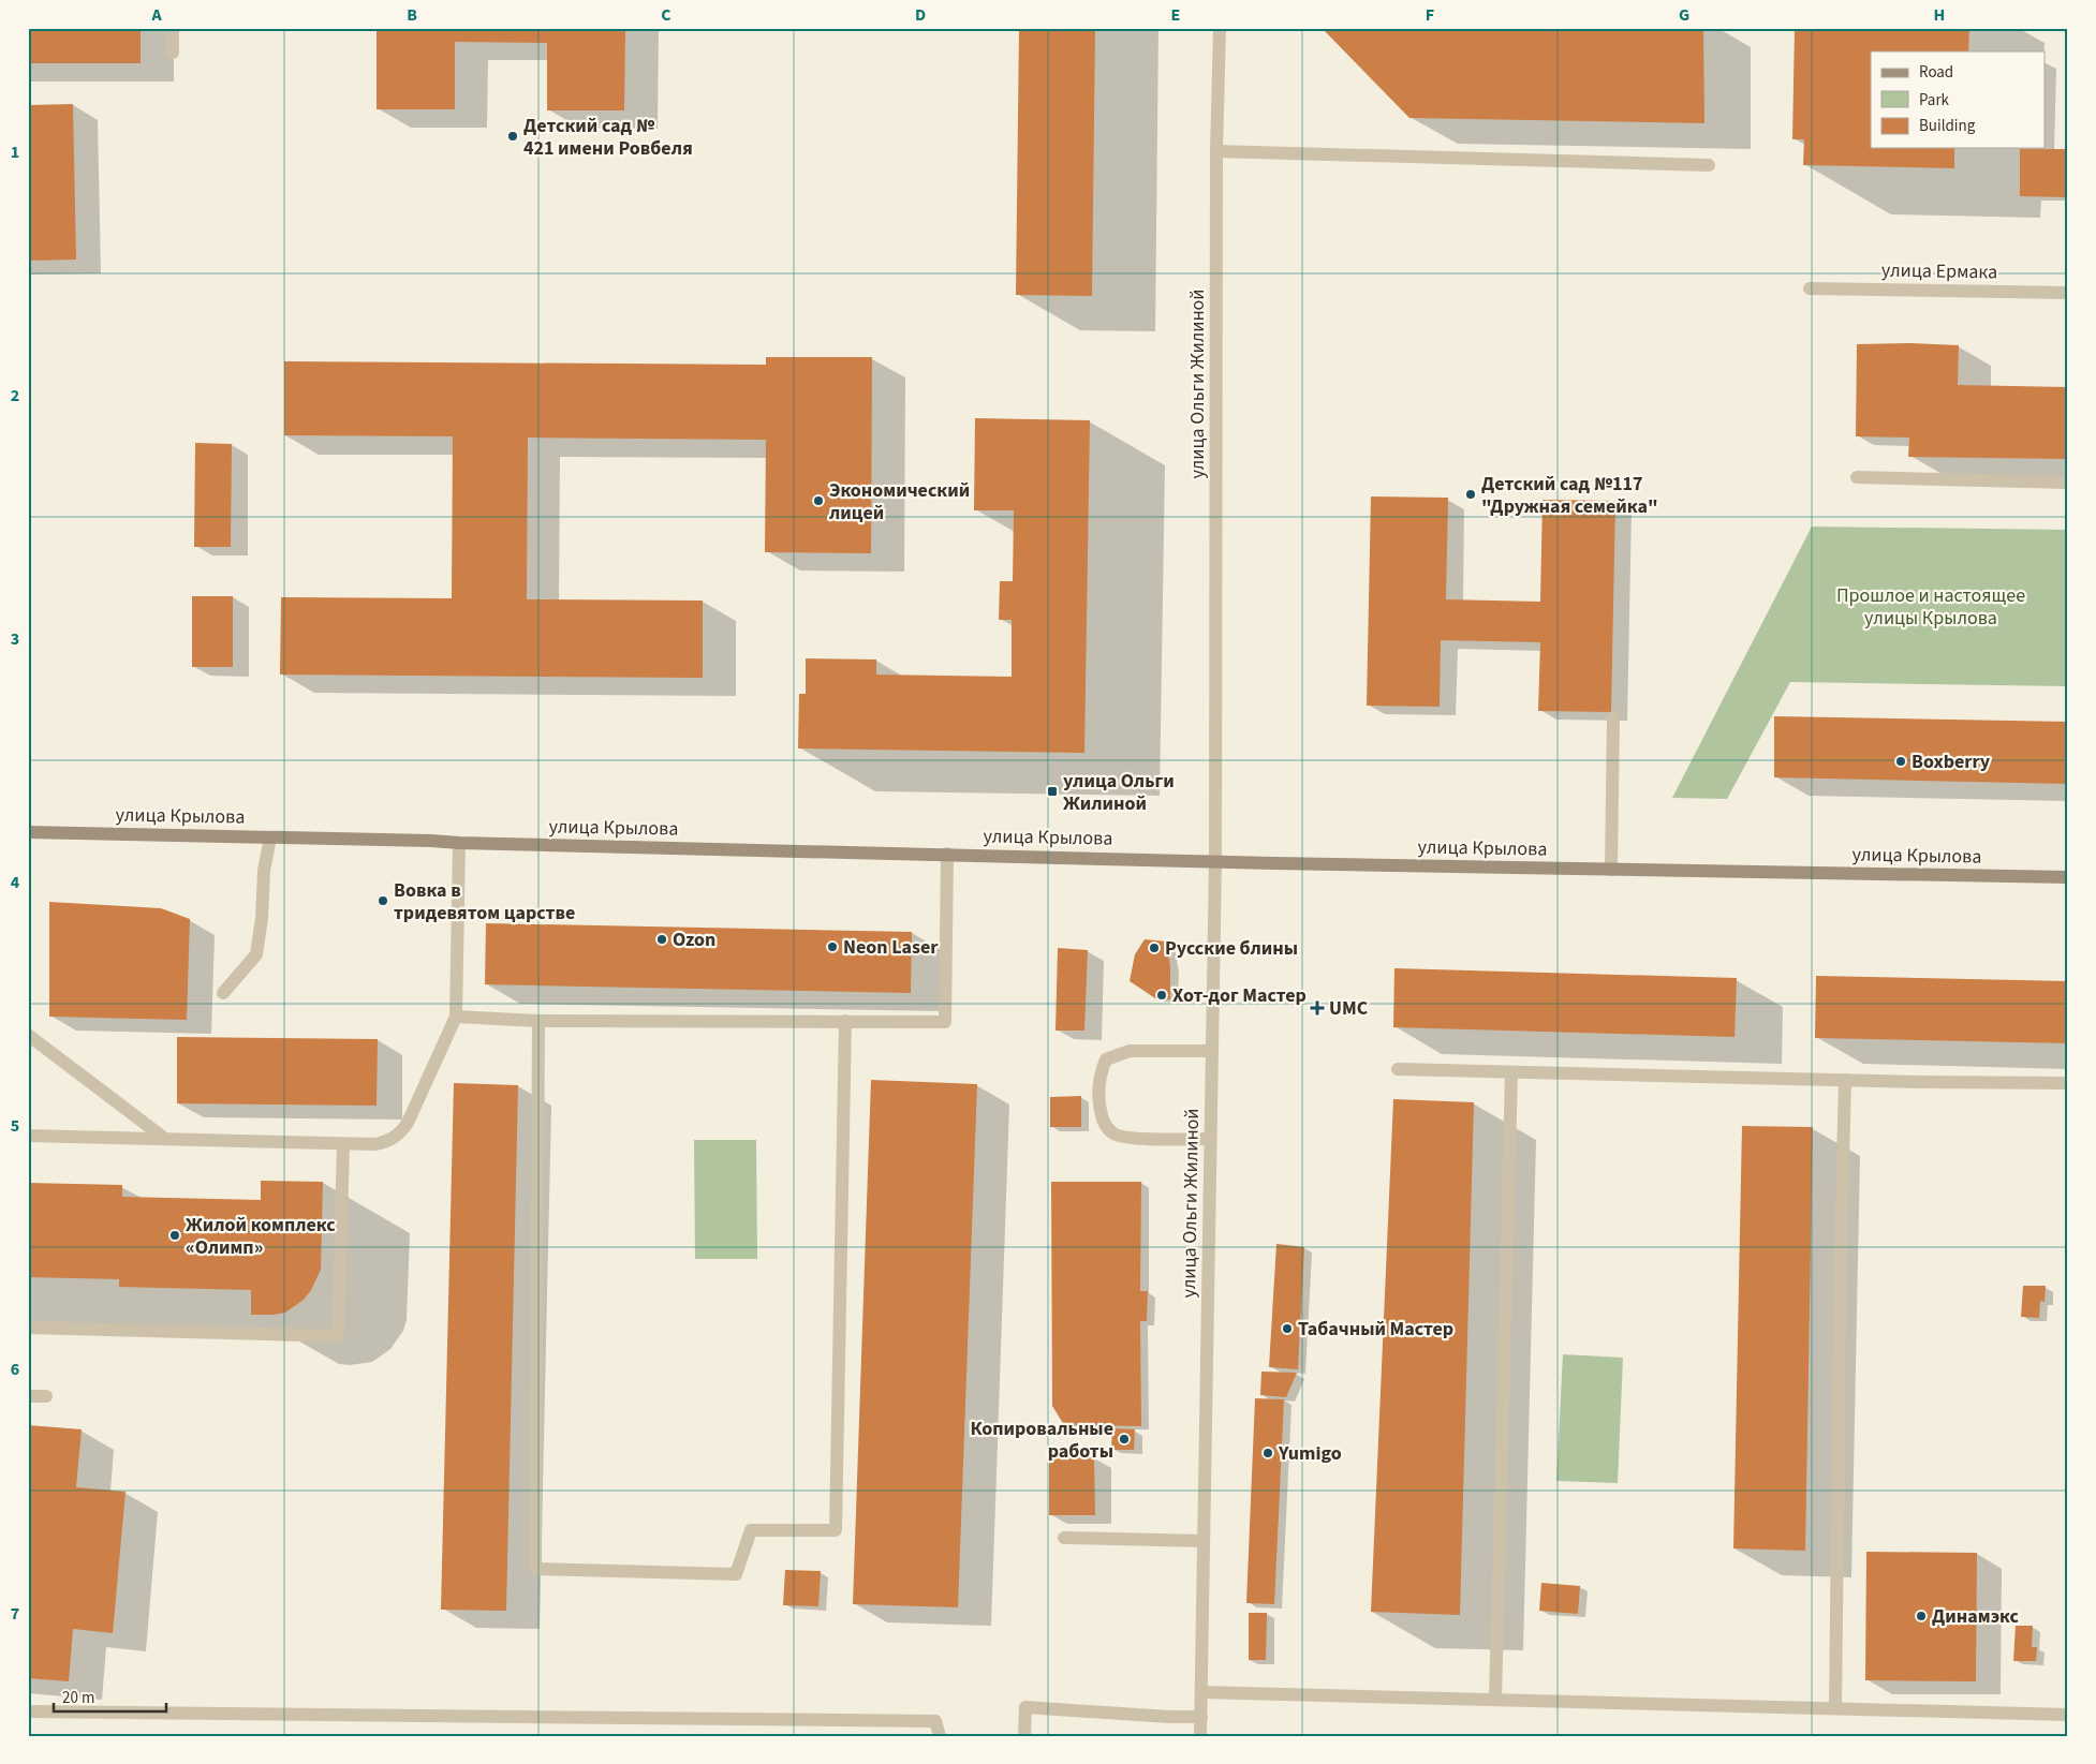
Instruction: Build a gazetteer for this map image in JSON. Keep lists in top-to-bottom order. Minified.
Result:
{"streets":{"street":["улица Ермака","улица Ольги Жилиной","улица Крылова"]},"crossings":[["улица Ольги Жилиной","улица Крылова"]],"parks":["Прошлое и настоящее улицы Крылова"],"places":{"other":["Детский сад № 421 имени Ровбеля","Детский сад №117 \"Дружная семейка\"","Экономический лицей","Boxberry","Вовка в тридевятом царстве","Ozon","Neon Laser","Русские блины","Хот-дог Мастер","Жилой комплекс «Олимп»","Табачный Мастер","Копировальные работы","Yumigo","Динамэкс"],"transit":["улица Ольги Жилиной"],"health":["UMC"]},"legend":["Road","Park","Building"],"scale_bar":"20 m","grid":{"columns":["A","B","C","D","E","F","G","H"],"rows":["1","2","3","4","5","6","7"]}}
